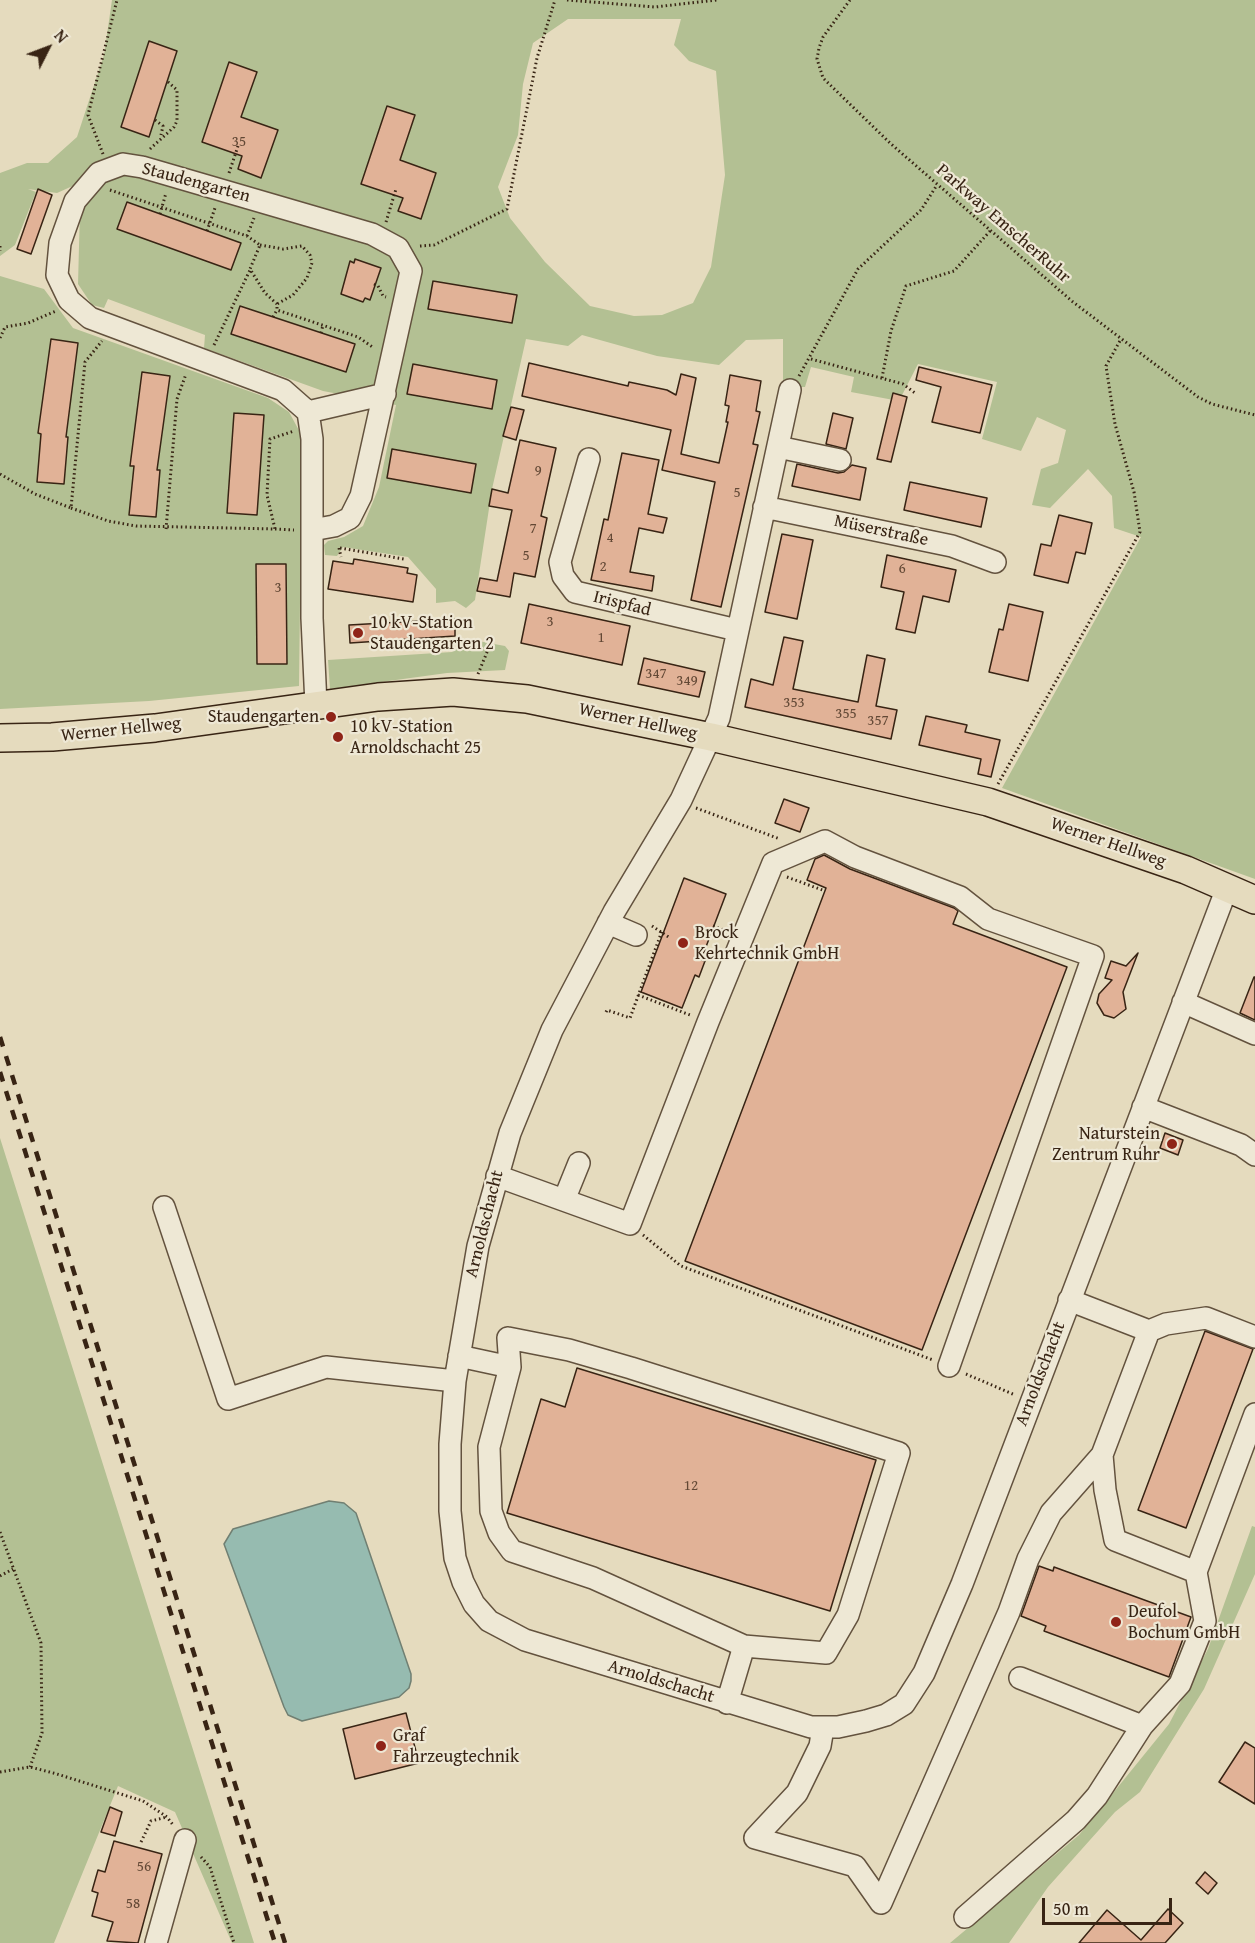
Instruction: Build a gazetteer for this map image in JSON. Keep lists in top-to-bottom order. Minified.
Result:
{"streets":{"main road":["Werner Hellweg"],"street":["Staudengarten","Müserstraße","Irispfad","Arnoldschacht"],"path":["Parkway EmscherRuhr"]},"crossings":[["Werner Hellweg","Arnoldschacht"]],"places":["10 kV-Station Staudengarten 2","Staudengarten","10 kV-Station Arnoldschacht 25","Brock Kehrtechnik GmbH","Naturstein Zentrum Ruhr","Deufol Bochum GmbH","Graf Fahrzeugtechnik"],"house_numbers":["35","9","5","7","4","5","2","6","3","3","1","347","349","353","355","357","12","56","58"],"scale_bar":"50 m","north":"top right"}
